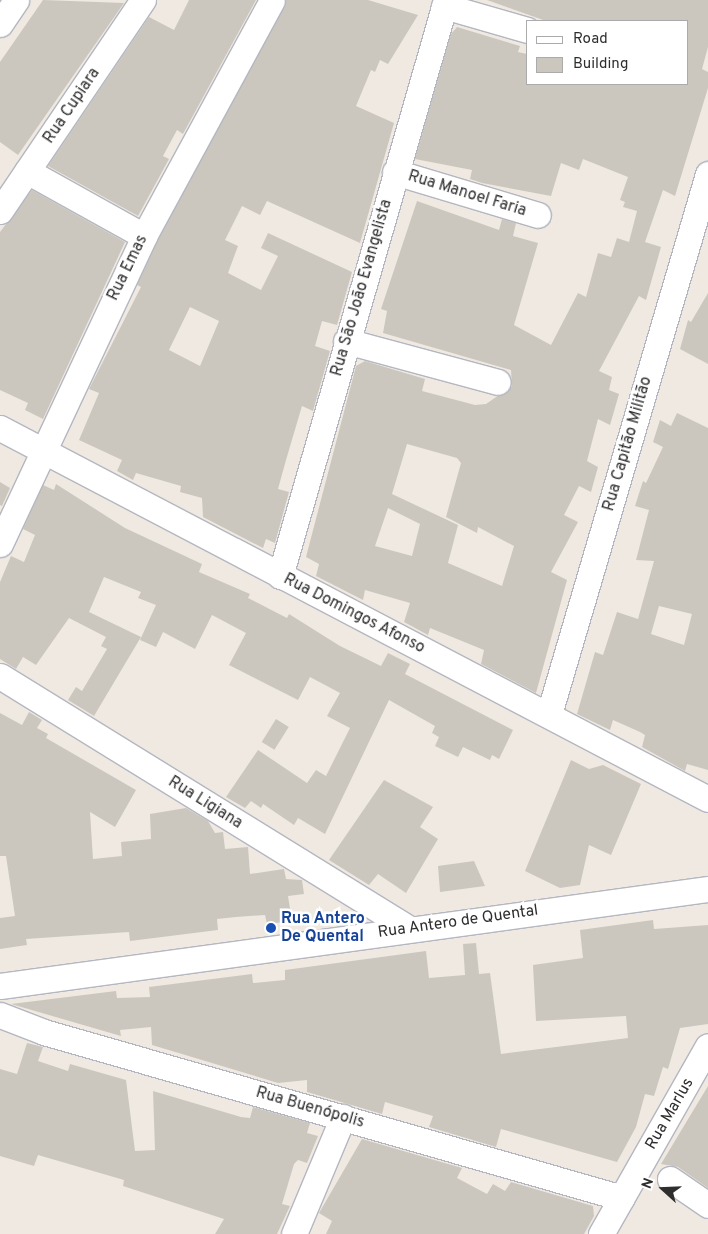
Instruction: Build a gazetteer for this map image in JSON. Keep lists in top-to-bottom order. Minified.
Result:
{"streets":{"street":["Rua Cupiara","Rua Manoel Faria","Rua Emas","Rua São João Evangelista","Rua Capitão Militão","Rua Domingos Afonso","Rua Ligiana","Rua Antero de Quental","Rua Buenópolis","Rua Marlus"]},"crossings":[["Rua Manoel Faria","Rua São João Evangelista"],["Rua Emas","Rua Domingos Afonso"],["Rua São João Evangelista","Rua Domingos Afonso"],["Rua Capitão Militão","Rua Domingos Afonso"],["Rua Ligiana","Rua Antero de Quental"],["Rua Buenópolis","Rua Marlus"]],"places":["Rua Antero De Quental"],"legend":["Road","Building"],"north":"left"}
